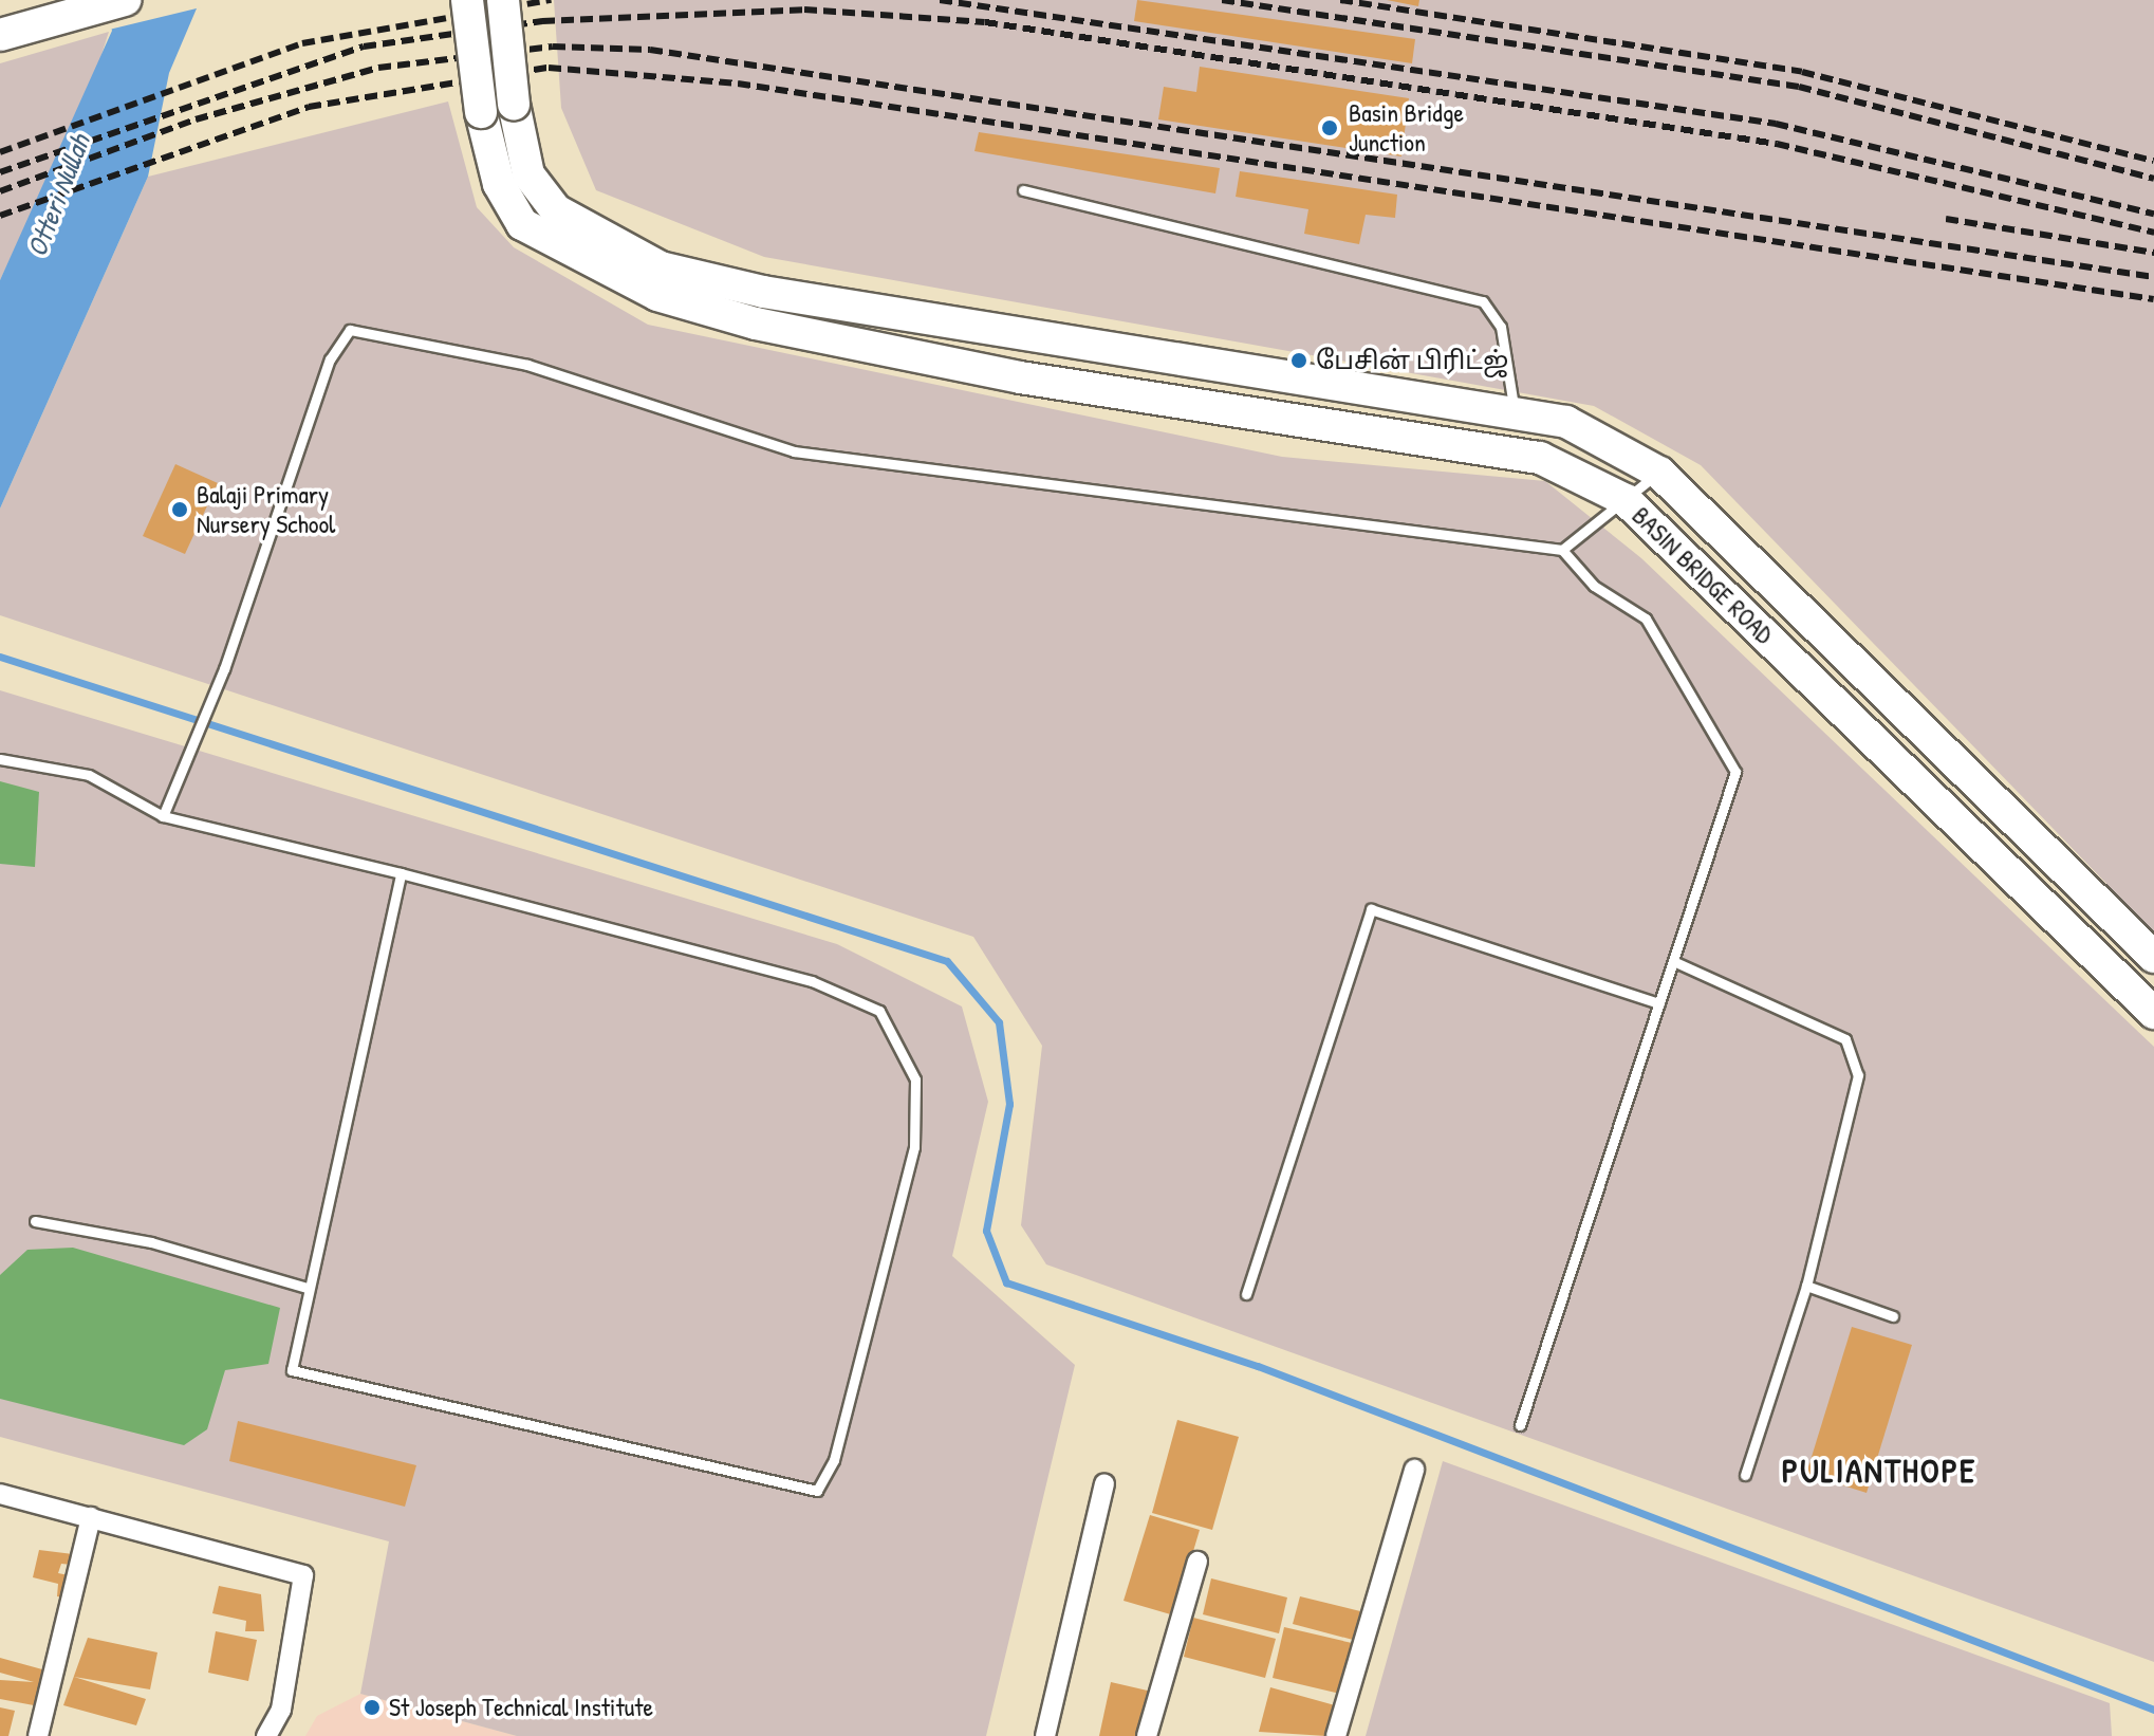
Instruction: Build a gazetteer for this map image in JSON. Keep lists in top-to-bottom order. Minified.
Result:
{"streets":{"main road":["BASIN BRIDGE ROAD"]},"districts":["PULIANTHOPE"],"water":["Otteri Nullah"],"places":["Basin Bridge Junction","பேசின் பிரிட்ஜ்","Balaji Primary Nursery School","St Joseph Technical Institute"]}
